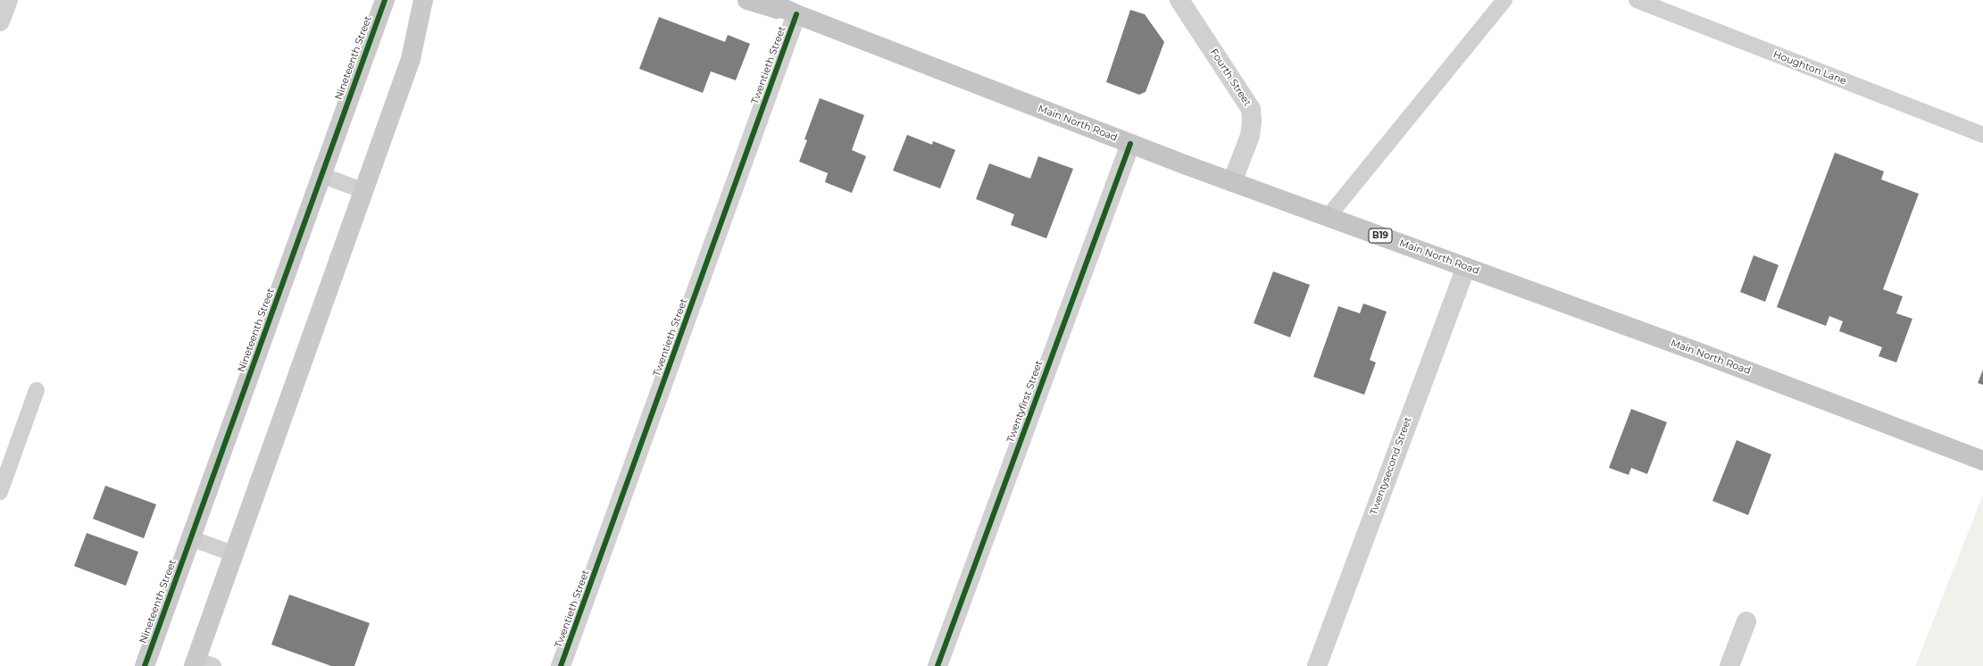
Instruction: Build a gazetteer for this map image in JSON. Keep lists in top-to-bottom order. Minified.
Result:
{"streets":{"main road":["Main North Road","B19"],"street":["Nineteenth Street","Twentieth Street","Fourth Street","Twentyfirst Street","Twentysecond Street"],"lane":["Houghton Lane"]},"crossings":[["Twentieth Street","Main North Road"],["Twentieth Street","B19"],["Fourth Street","Main North Road"],["Main North Road","B19"],["Main North Road","Twentyfirst Street"],["Main North Road","Twentysecond Street"]]}
